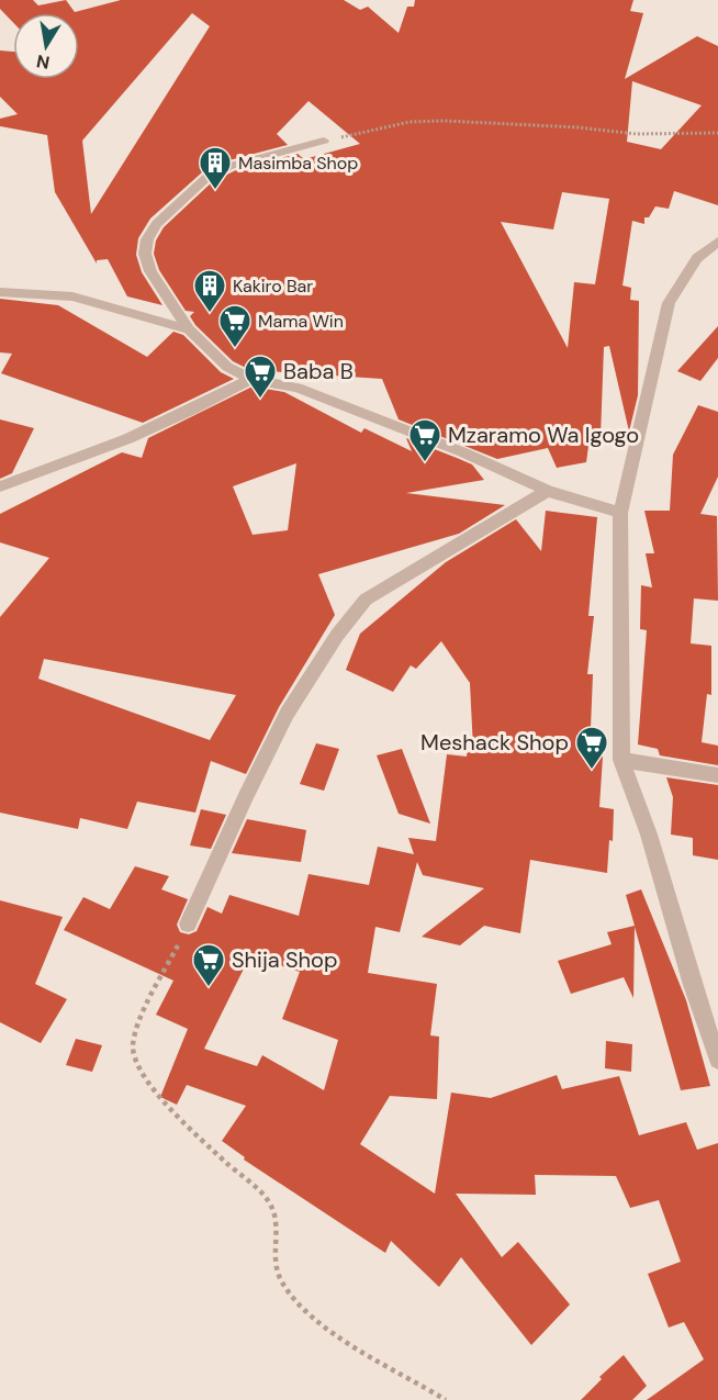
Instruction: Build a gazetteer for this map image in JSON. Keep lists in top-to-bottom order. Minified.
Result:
{"places":{"building":["Masimba Shop","Kakiro Bar"],"supermarket":["Mama Win","Baba B","Mzaramo Wa Igogo","Meshack Shop","Shija Shop"]},"north":"bottom"}
